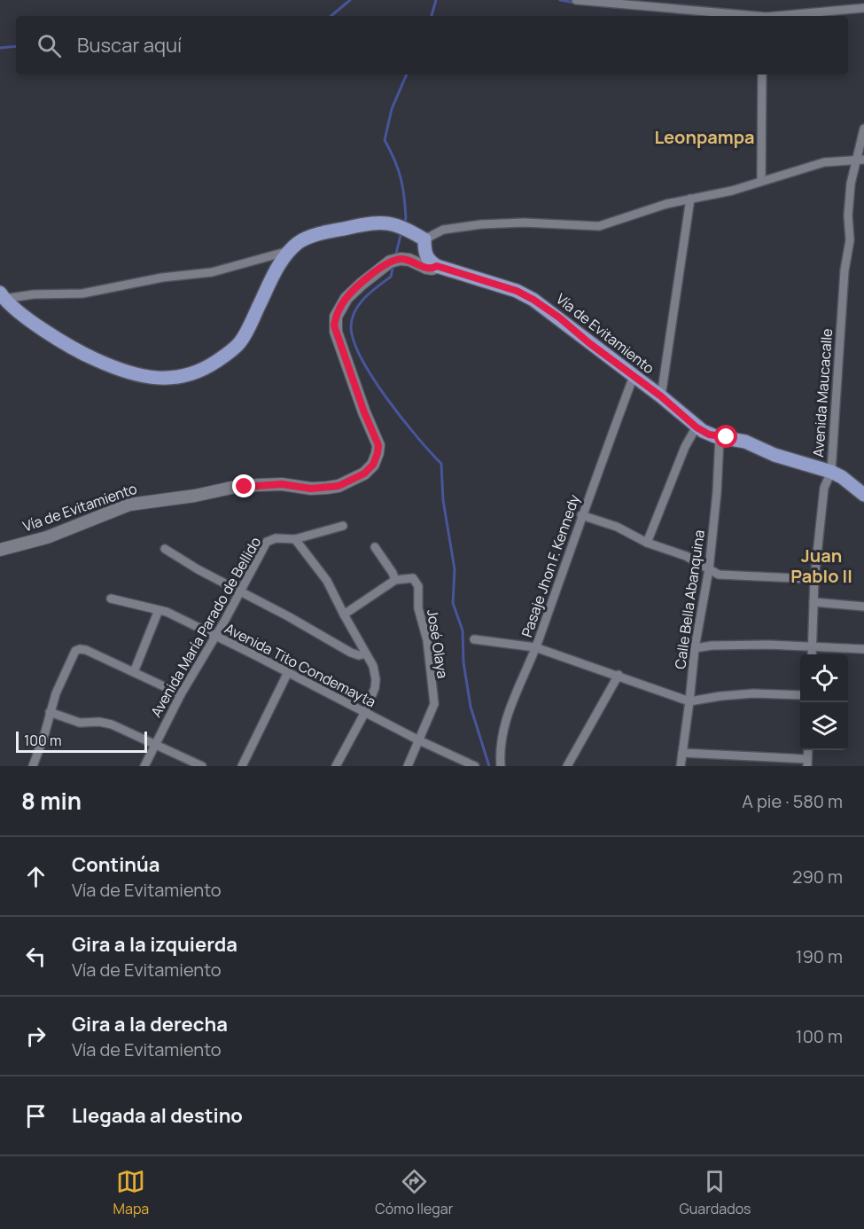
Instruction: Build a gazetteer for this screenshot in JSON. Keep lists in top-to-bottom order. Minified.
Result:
{"streets":{"main road":["Vía de Evitamiento"],"street":["Avenida Maucacalle","Pasaje Jhon F. Kennedy","Calle Bella Abanquina","Avenida María Parado de Bellido","José Olaya","Avenida Tito Condemayta"]},"crossings":[["Vía de Evitamiento","Avenida Maucacalle"],["Vía de Evitamiento","Pasaje Jhon F. Kennedy"],["Vía de Evitamiento","Calle Bella Abanquina"],["Avenida María Parado de Bellido","Avenida Tito Condemayta"],["José Olaya","Avenida Tito Condemayta"]],"districts":["Leonpampa","Juan Pablo II"],"scale_bar":"100 m","page":{"search":"Buscar aquí","scale":"100 m","heading":["8 min","A pie · 580 m"],"list":[["Continúa","Vía de Evitamiento","290 m"],["Gira a la izquierda","Vía de Evitamiento","190 m"],["Gira a la derecha","Vía de Evitamiento","100 m"],"Llegada al destino"],"nav":["Mapa","Cómo llegar","Guardados"]}}
